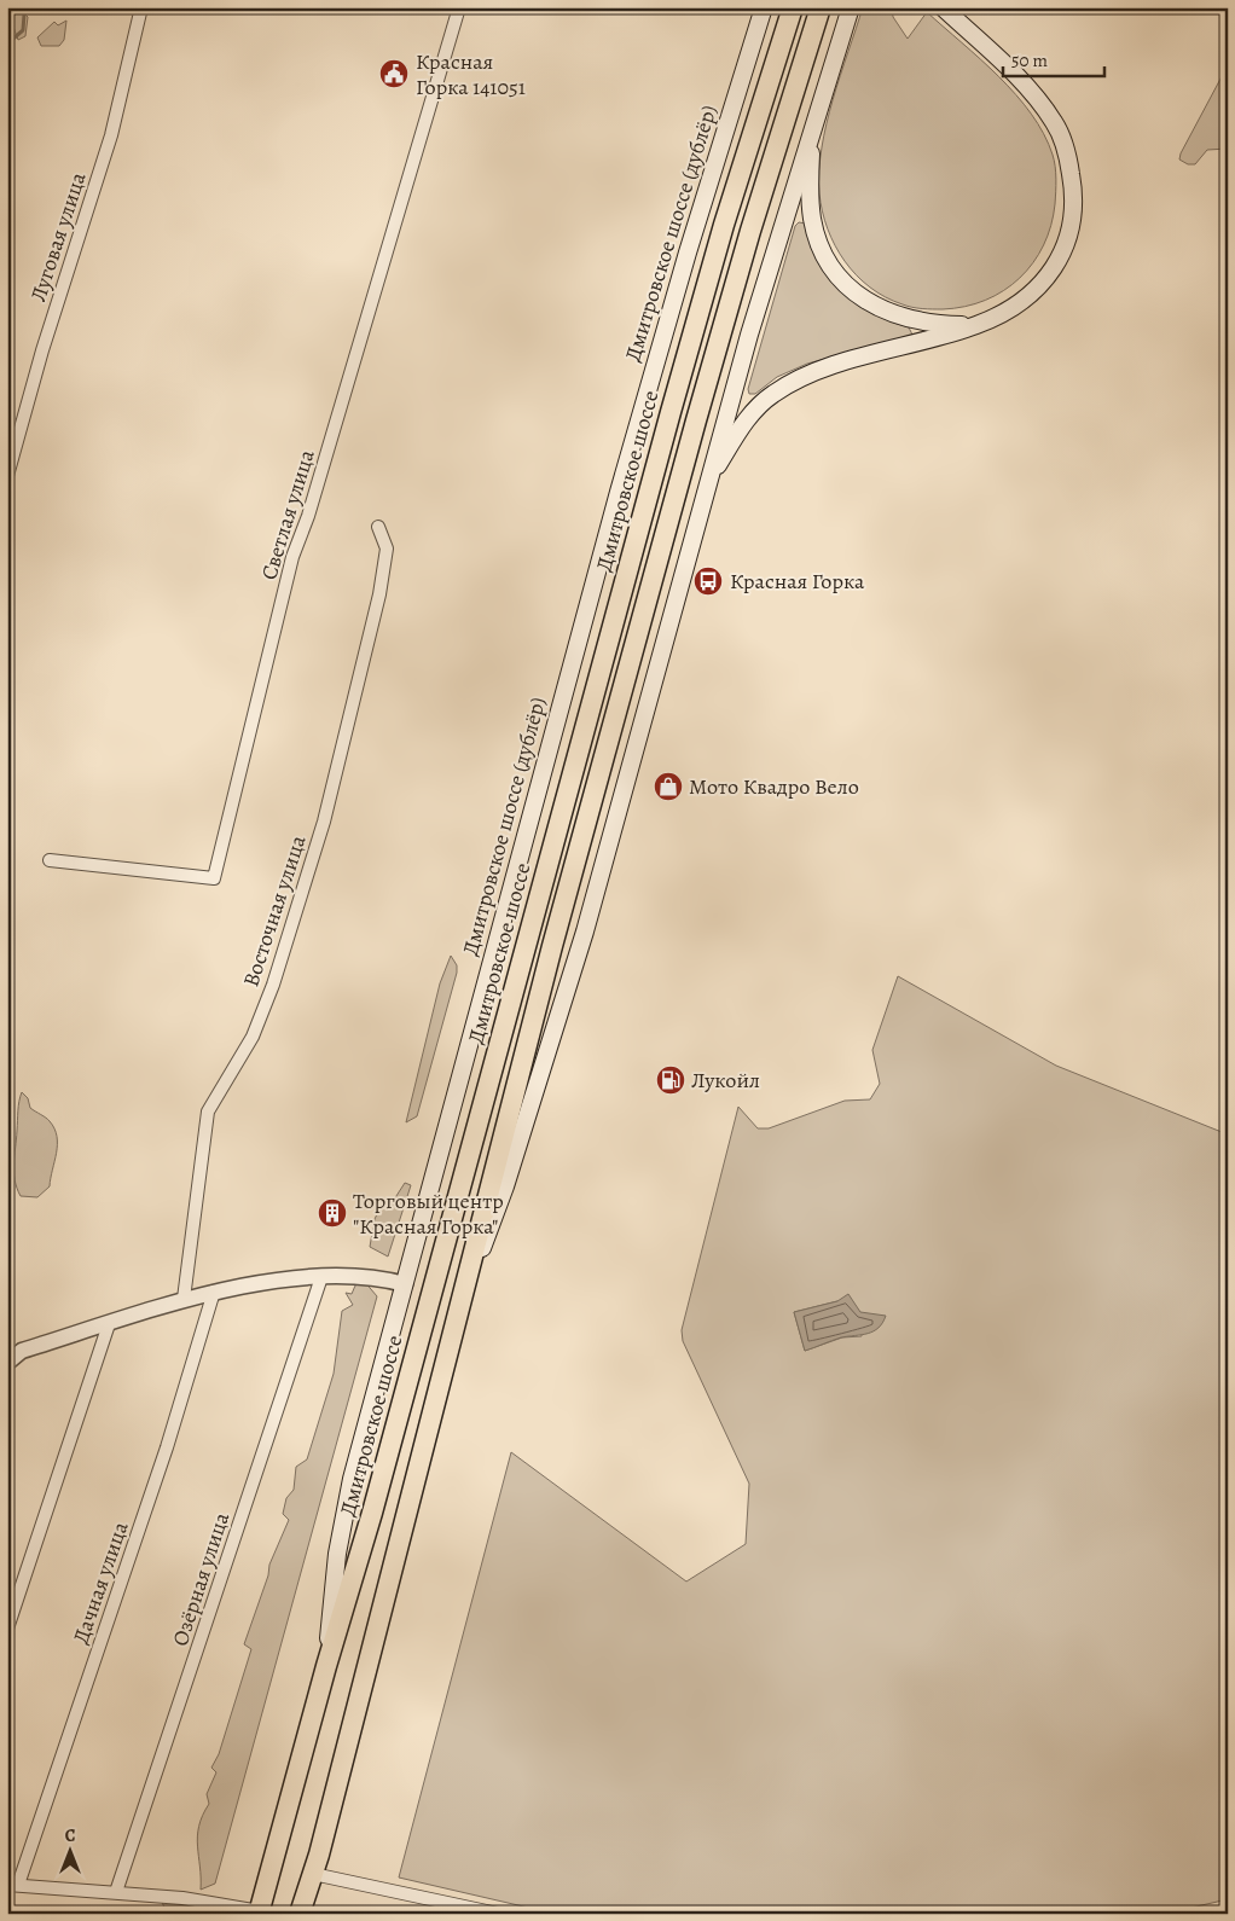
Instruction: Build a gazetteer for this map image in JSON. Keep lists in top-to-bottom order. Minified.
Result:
{"streets":{"highway":["Дмитровское шоссе"],"main road":["Дмитровское шоссе (дублёр)"],"street":["Луговая улица","Светлая улица","Восточная улица","Озёрная улица","Дачная улица"]},"crossings":[["Дмитровское шоссе (дублёр)","Дмитровское шоссе"]],"places":{"public building":["Красная Горка 141051"],"bus stop":["Красная Горка"],"shop":["Мото Квадро Вело"],"fuel station":["Лукойл"],"building":["Торговый центр \"Красная Горка\""]},"scale_bar":"50 m","north":"top"}
